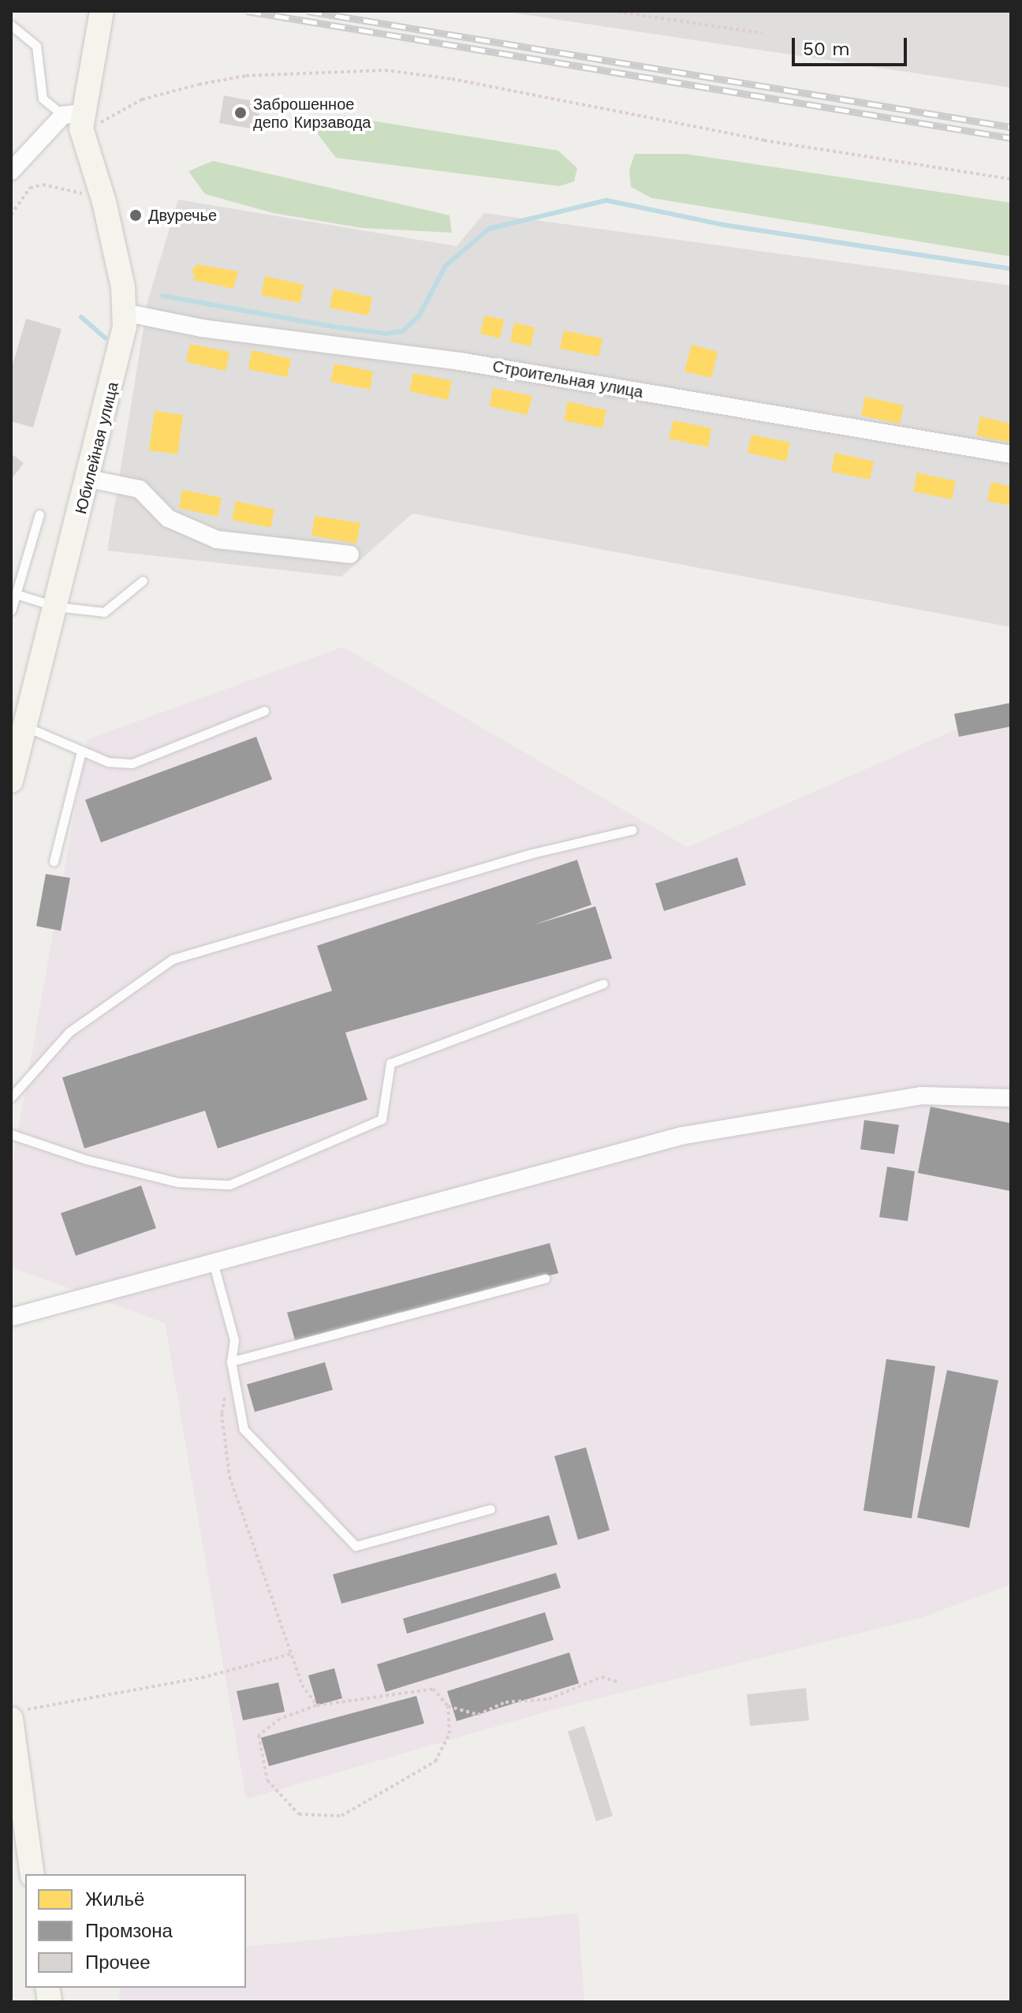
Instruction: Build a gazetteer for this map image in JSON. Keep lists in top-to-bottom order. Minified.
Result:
{"streets":{"main road":["Юбилейная улица"],"street":["Строительная улица"]},"crossings":[["Строительная улица","Юбилейная улица"]],"places":["Заброшенное депо Кирзавода","Двуречье"],"legend":["Жильё","Промзона","Прочее"],"scale_bar":"50 m"}
